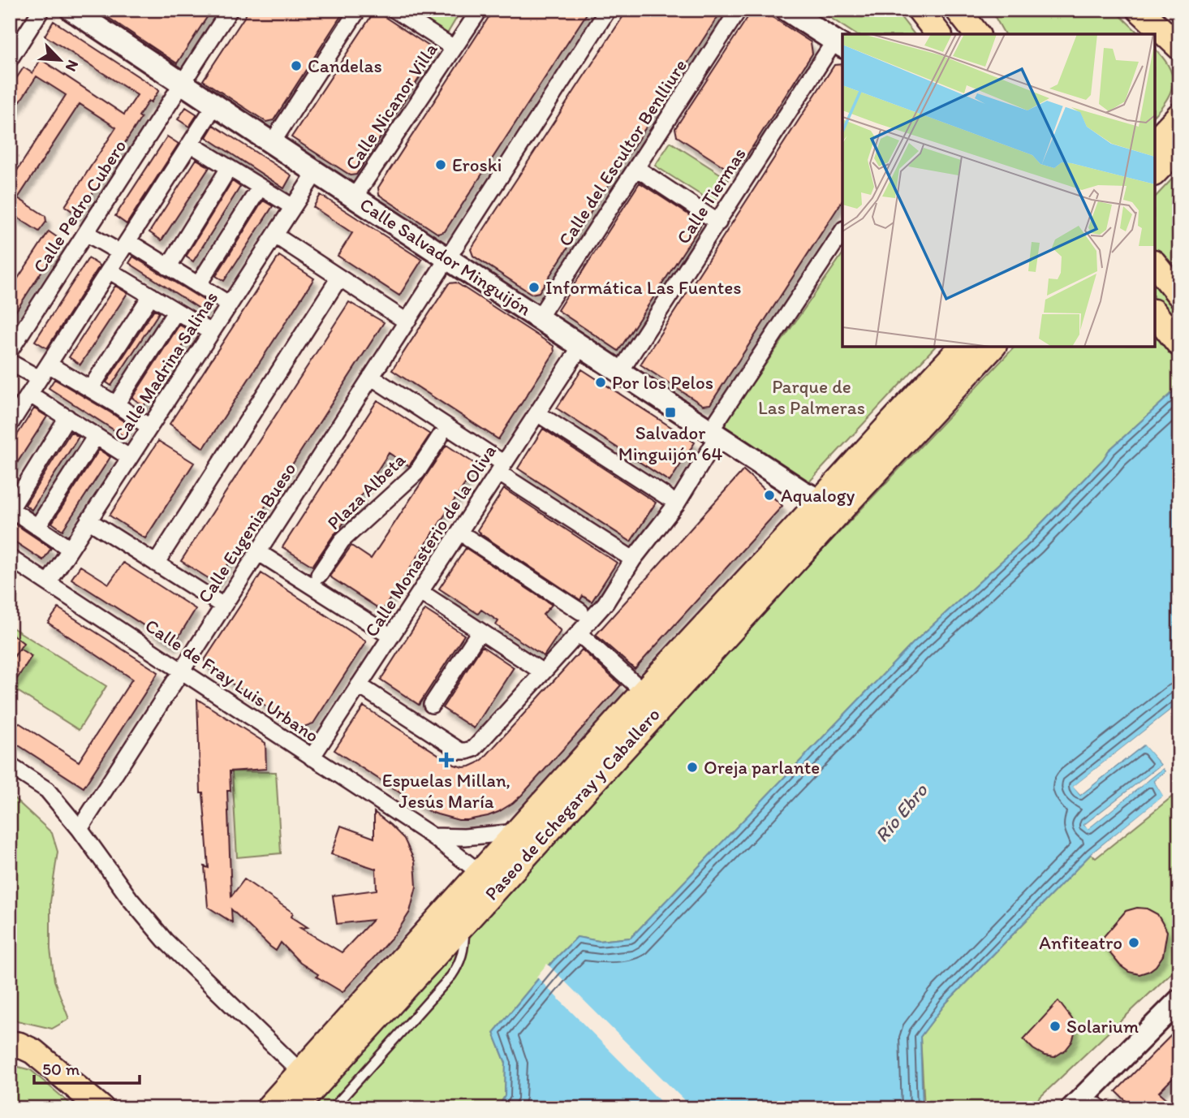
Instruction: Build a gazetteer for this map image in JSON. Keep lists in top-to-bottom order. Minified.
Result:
{"streets":{"main road":["Paseo de Echegaray y Caballero"],"street":["Calle Nicanor Villa","Calle del Escultor Benlliure","Calle Tiermas","Calle Pedro Cubero","Calle Salvador Minguijón","Calle Madrina Salinas","Plaza Albeta","Calle Eugenia Bueso","Calle Monasterio de la Oliva","Calle de Fray Luis Urbano"]},"crossings":[["Calle Nicanor Villa","Calle Salvador Minguijón"],["Calle del Escultor Benlliure","Calle Salvador Minguijón"],["Calle Tiermas","Calle Salvador Minguijón"],["Calle Pedro Cubero","Calle Salvador Minguijón"],["Calle Salvador Minguijón","Calle Madrina Salinas"],["Calle Salvador Minguijón","Calle Eugenia Bueso"],["Calle Salvador Minguijón","Calle Monasterio de la Oliva"],["Calle Salvador Minguijón","Paseo de Echegaray y Caballero"],["Calle Madrina Salinas","Calle de Fray Luis Urbano"],["Calle Eugenia Bueso","Calle de Fray Luis Urbano"],["Calle Monasterio de la Oliva","Calle de Fray Luis Urbano"],["Calle de Fray Luis Urbano","Paseo de Echegaray y Caballero"]],"water":["Río Ebro"],"parks":["Parque de Las Palmeras"],"places":{"other":["Candelas","Eroski","Informática Las Fuentes","Por los Pelos","Aqualogy","Oreja parlante","Anfiteatro","Solarium"],"transit":["Salvador Minguijón 64"],"health":["Espuelas Millan, Jesús María"]},"scale_bar":"50 m","north":"bottom right"}
